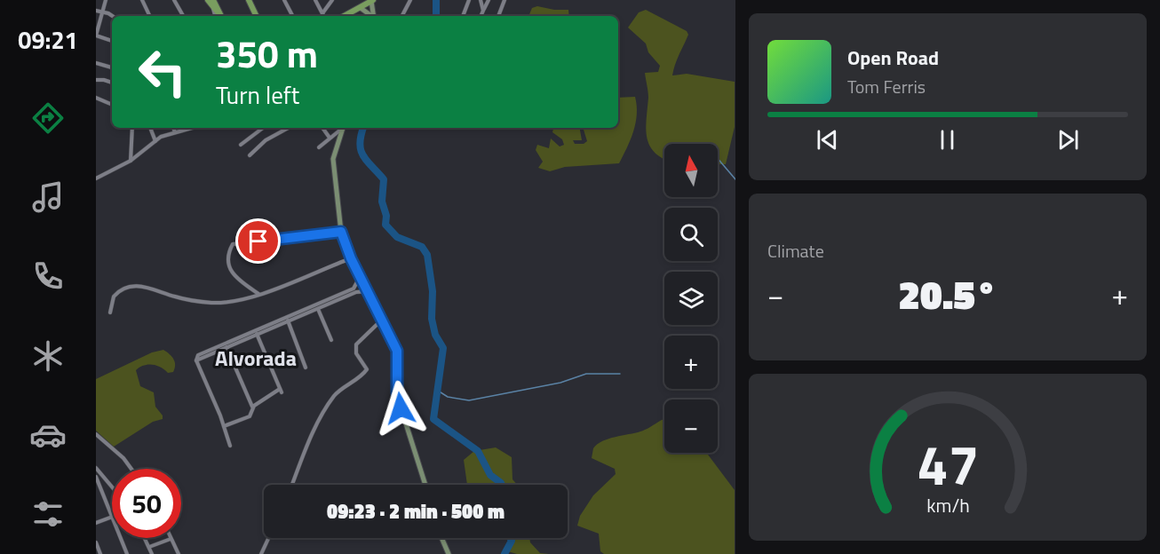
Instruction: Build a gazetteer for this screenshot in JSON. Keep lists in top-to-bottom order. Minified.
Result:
{"districts":["Alvorada"],"north":"top","page":{"tabs":"09:21","turn":["350 m","Turn left"],"song":["Open Road","Tom Ferris"],"map_buttons":["+","−"],"tile":"Climate","heat":["−","20.5°","+"],"limit":"50","trip":"09:23 · 2 min · 500 m","gauge":["47","km/h"]}}
